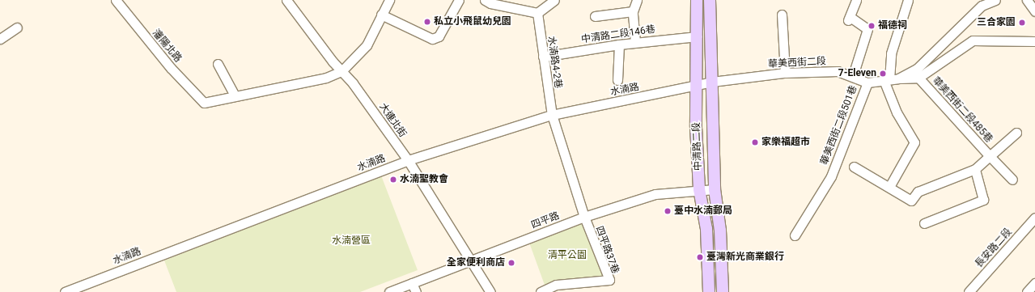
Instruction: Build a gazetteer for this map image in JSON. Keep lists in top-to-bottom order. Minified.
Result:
{"streets":{"main road":["中清路二段"],"street":["中清路二段146巷","瀋陽北路","水湳路4-2巷","華美西街二段","水湳路","華美西街二段485巷","大連北街","華美西街二段501巷","四平路","長安路二段","四平路37巷"]},"crossings":[["中清路二段146巷","水湳路4-2巷"],["中清路二段146巷","中清路二段"],["水湳路4-2巷","水湳路"],["水湳路4-2巷","四平路"],["水湳路4-2巷","四平路37巷"],["華美西街二段","水湳路"],["華美西街二段","華美西街二段501巷"],["華美西街二段","中清路二段"],["水湳路","大連北街"],["水湳路","中清路二段"],["大連北街","四平路"],["中清路二段","四平路"],["四平路","四平路37巷"]],"parks":["水湳營區","清平公園"],"places":["私立小飛鼠幼兒園","三合家園","福德祠","7-Eleven","家樂福超市","水湳聖教會","臺中水湳郵局","臺灣新光商業銀行","全家便利商店"]}
